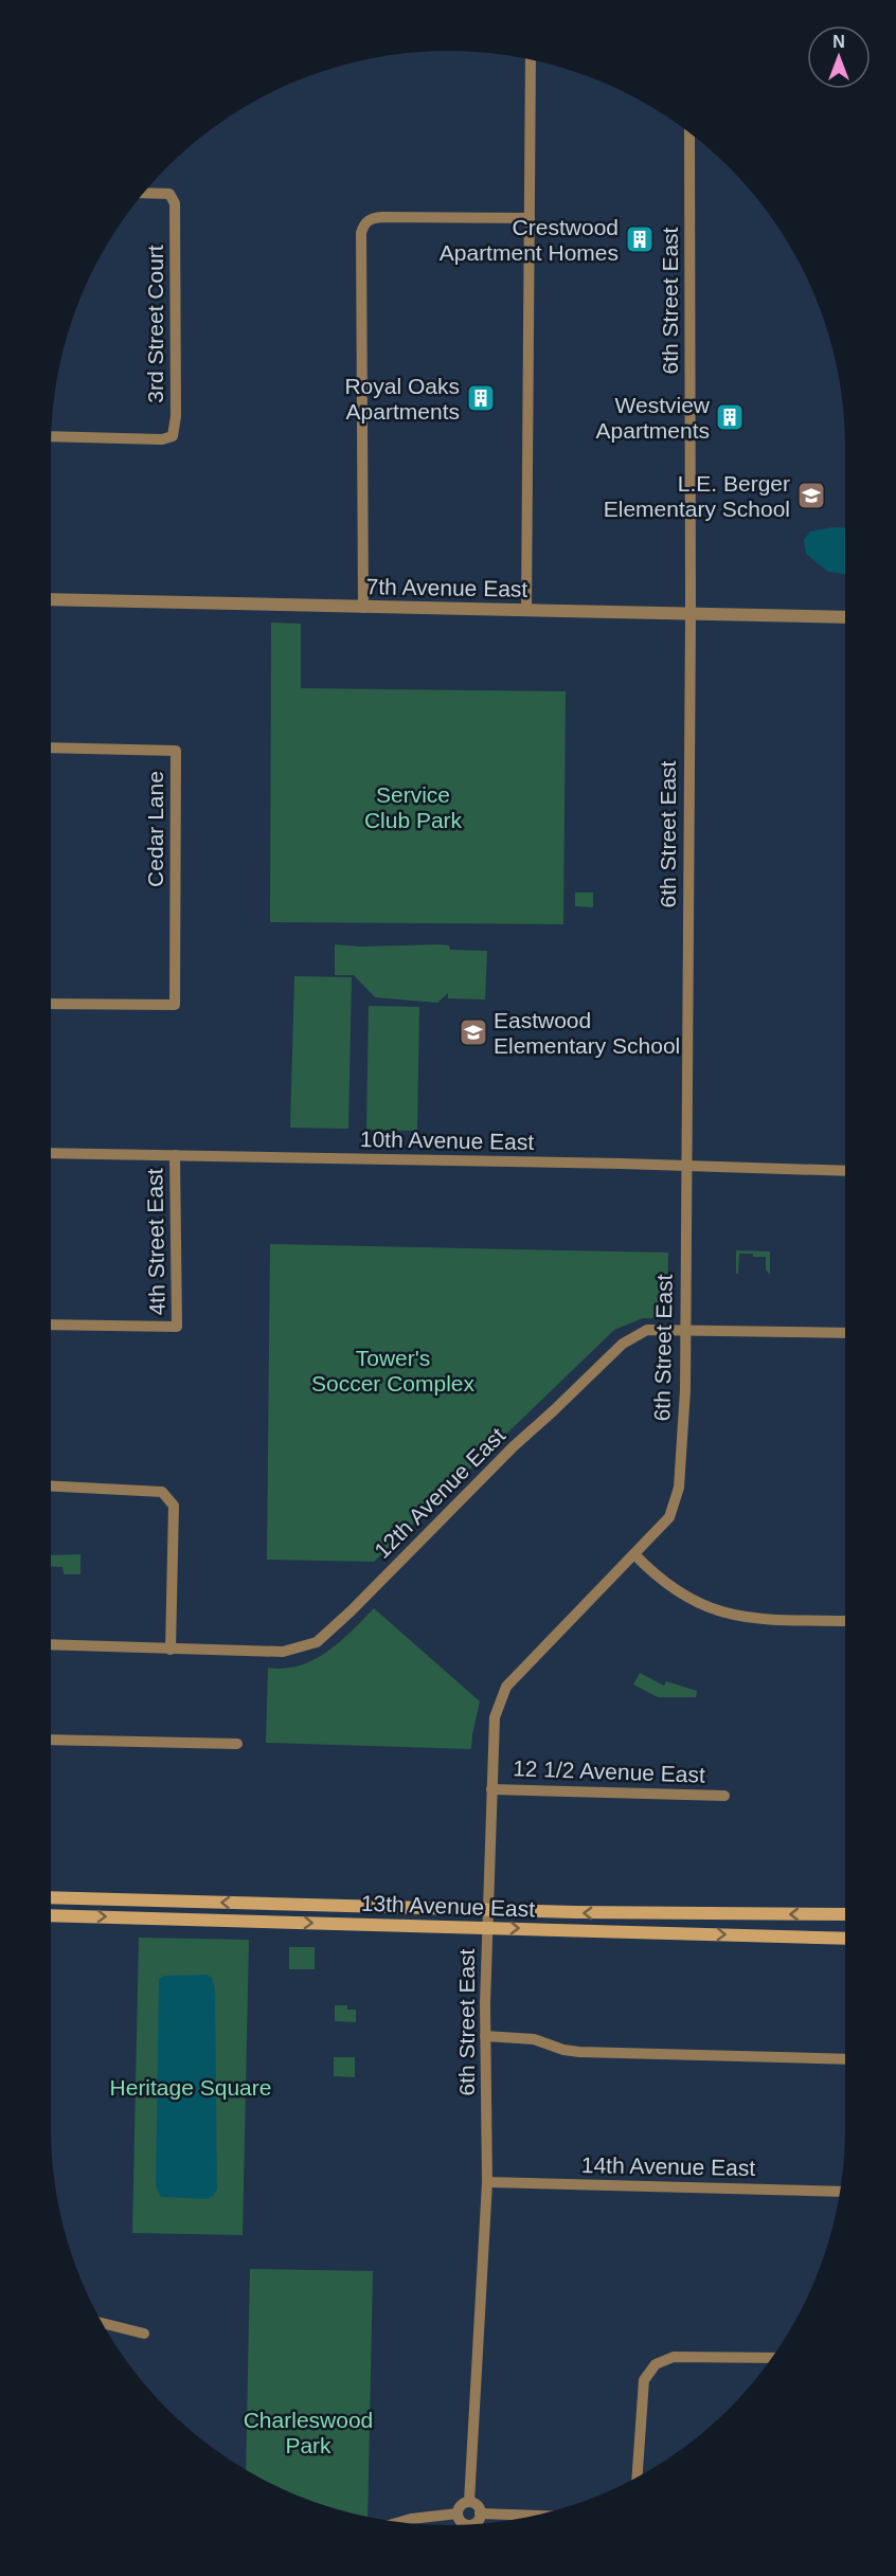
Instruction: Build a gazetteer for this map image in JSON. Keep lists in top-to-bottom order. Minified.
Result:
{"streets":{"main road":["13th Avenue East"],"street":["6th Street East","3rd Street Court","7th Avenue East","Cedar Lane","10th Avenue East","4th Street East","12th Avenue East","12 1/2 Avenue East","14th Avenue East"]},"crossings":[["6th Street East","7th Avenue East"],["6th Street East","10th Avenue East"],["6th Street East","12th Avenue East"],["6th Street East","12 1/2 Avenue East"],["6th Street East","13th Avenue East"],["6th Street East","14th Avenue East"],["10th Avenue East","4th Street East"]],"parks":["Service Club Park","Tower's Soccer Complex","Heritage Square","Charleswood Park"],"places":{"building":["Crestwood Apartment Homes","Royal Oaks Apartments","Westview Apartments"],"school or university":["L.E. Berger Elementary School","Eastwood Elementary School"]},"north":"top"}
